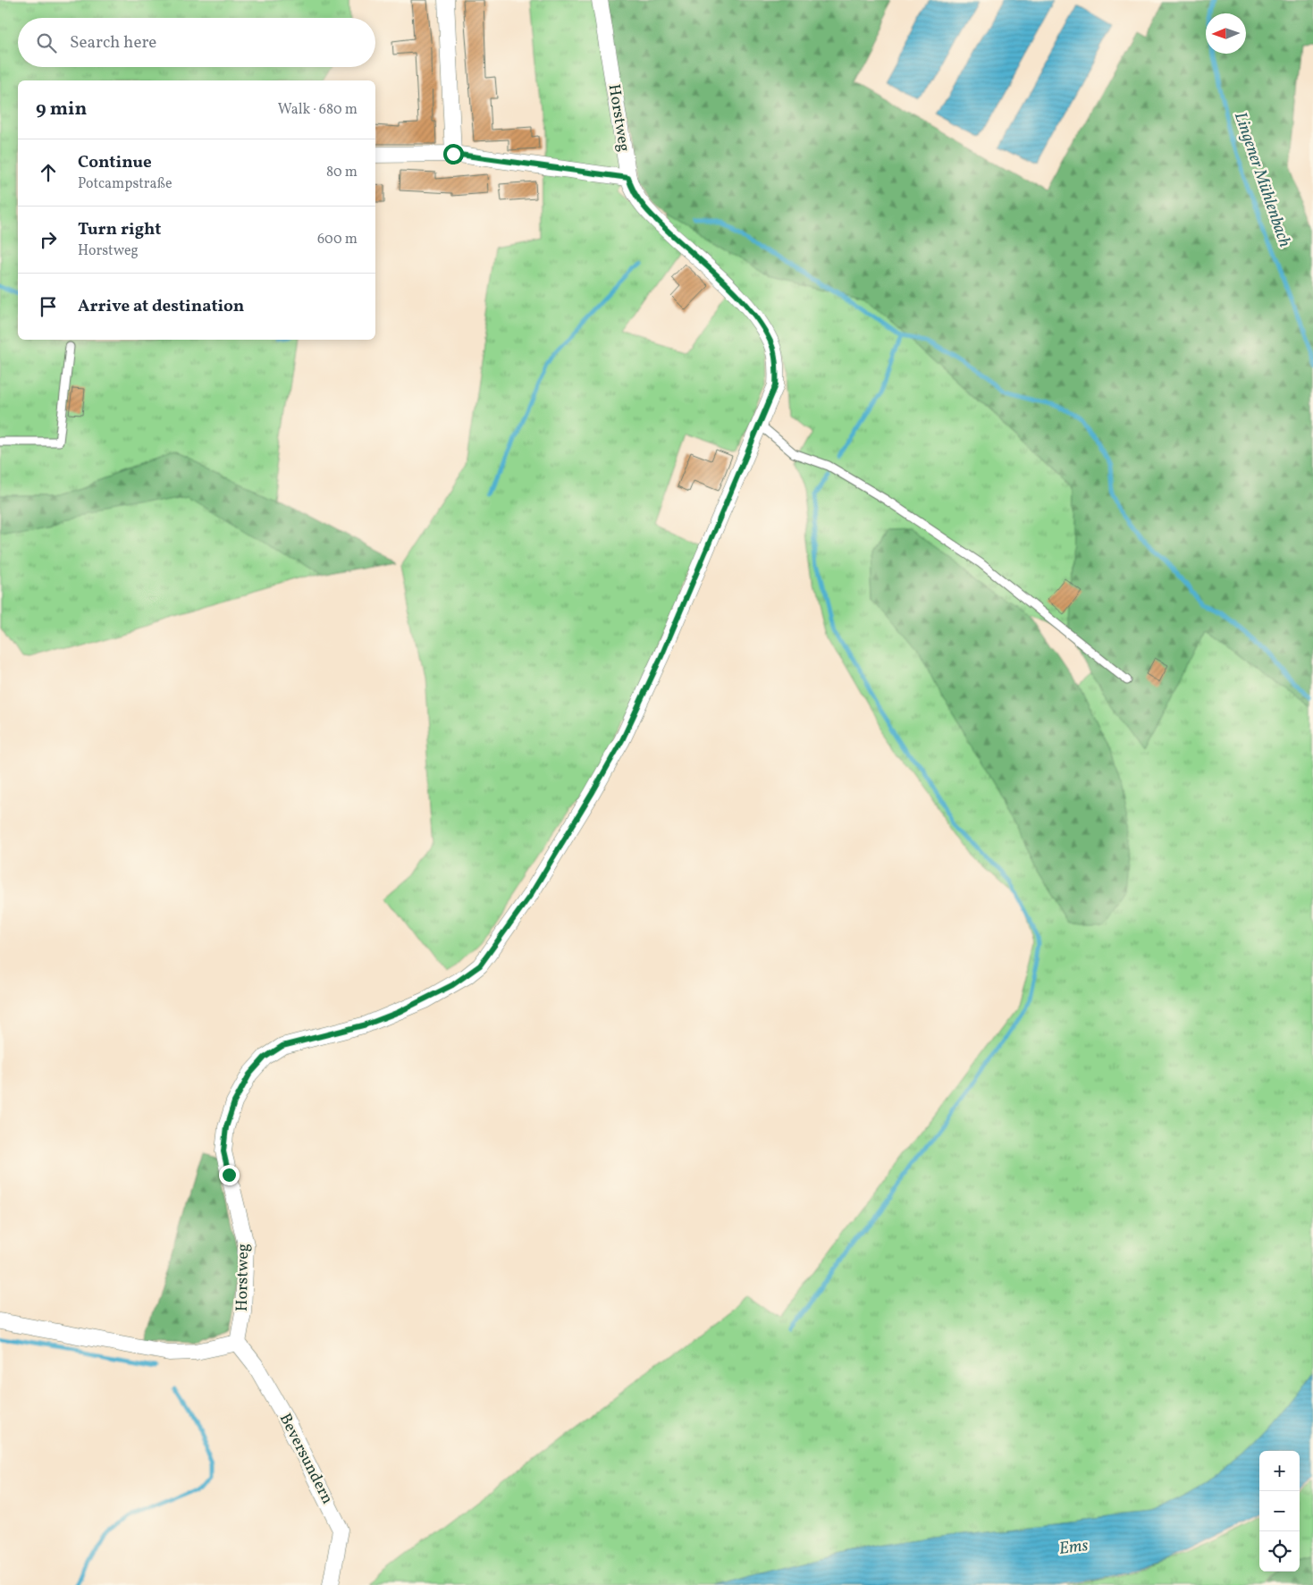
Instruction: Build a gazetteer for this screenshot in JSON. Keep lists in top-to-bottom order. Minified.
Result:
{"streets":{"street":["Horstweg","Beversundern"]},"crossings":[["Horstweg","Beversundern"]],"water":["Lingener Mühlenbach","Ems"],"north":"left","page":{"search":"Search here","heading":["9 min","Walk · 680 m"],"list":[["Continue","Potcampstraße","80 m"],["Turn right","Horstweg","600 m"],"Arrive at destination"],"map_buttons":["+","−"]}}
